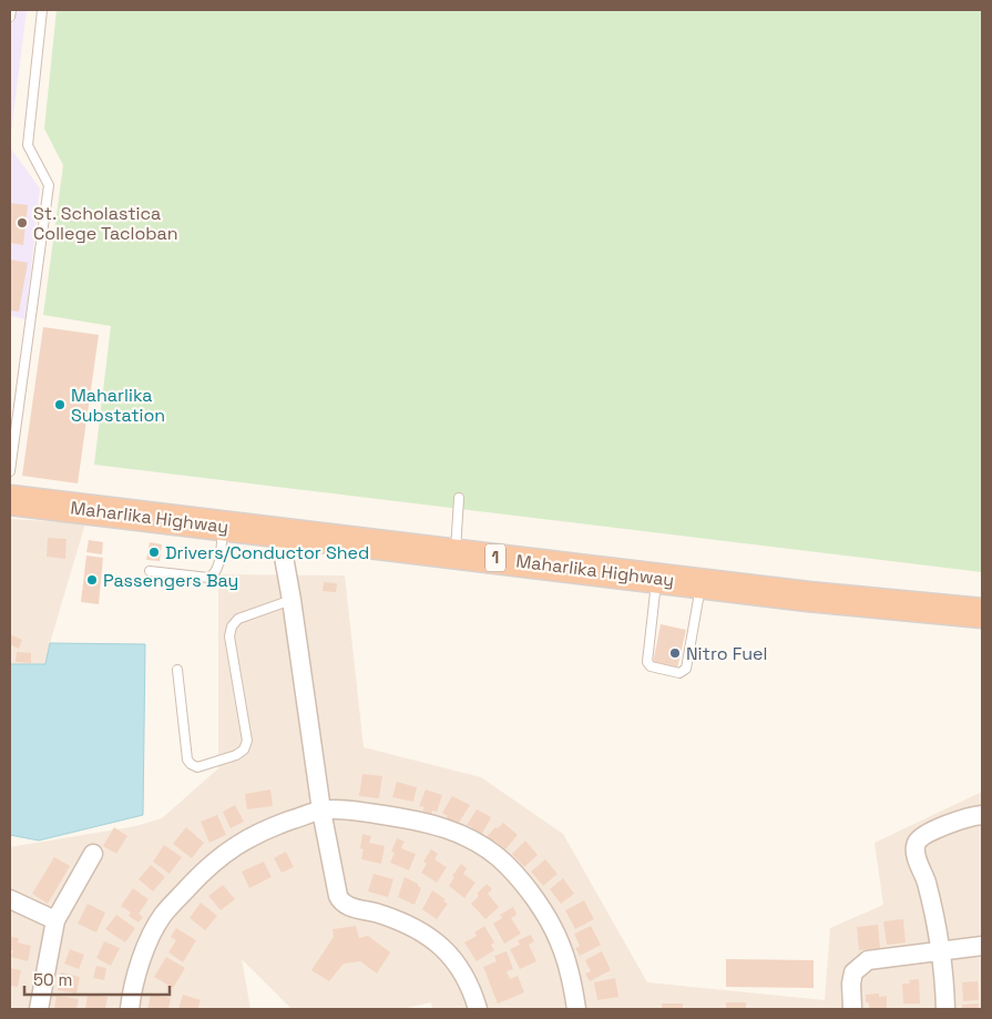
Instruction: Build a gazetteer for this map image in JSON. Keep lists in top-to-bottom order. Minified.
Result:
{"streets":{"highway":["Maharlika Highway","1"]},"places":["St. Scholastica College Tacloban","Maharlika Substation","Drivers/Conductor Shed","Passengers Bay","Nitro Fuel"],"scale_bar":"50 m"}
